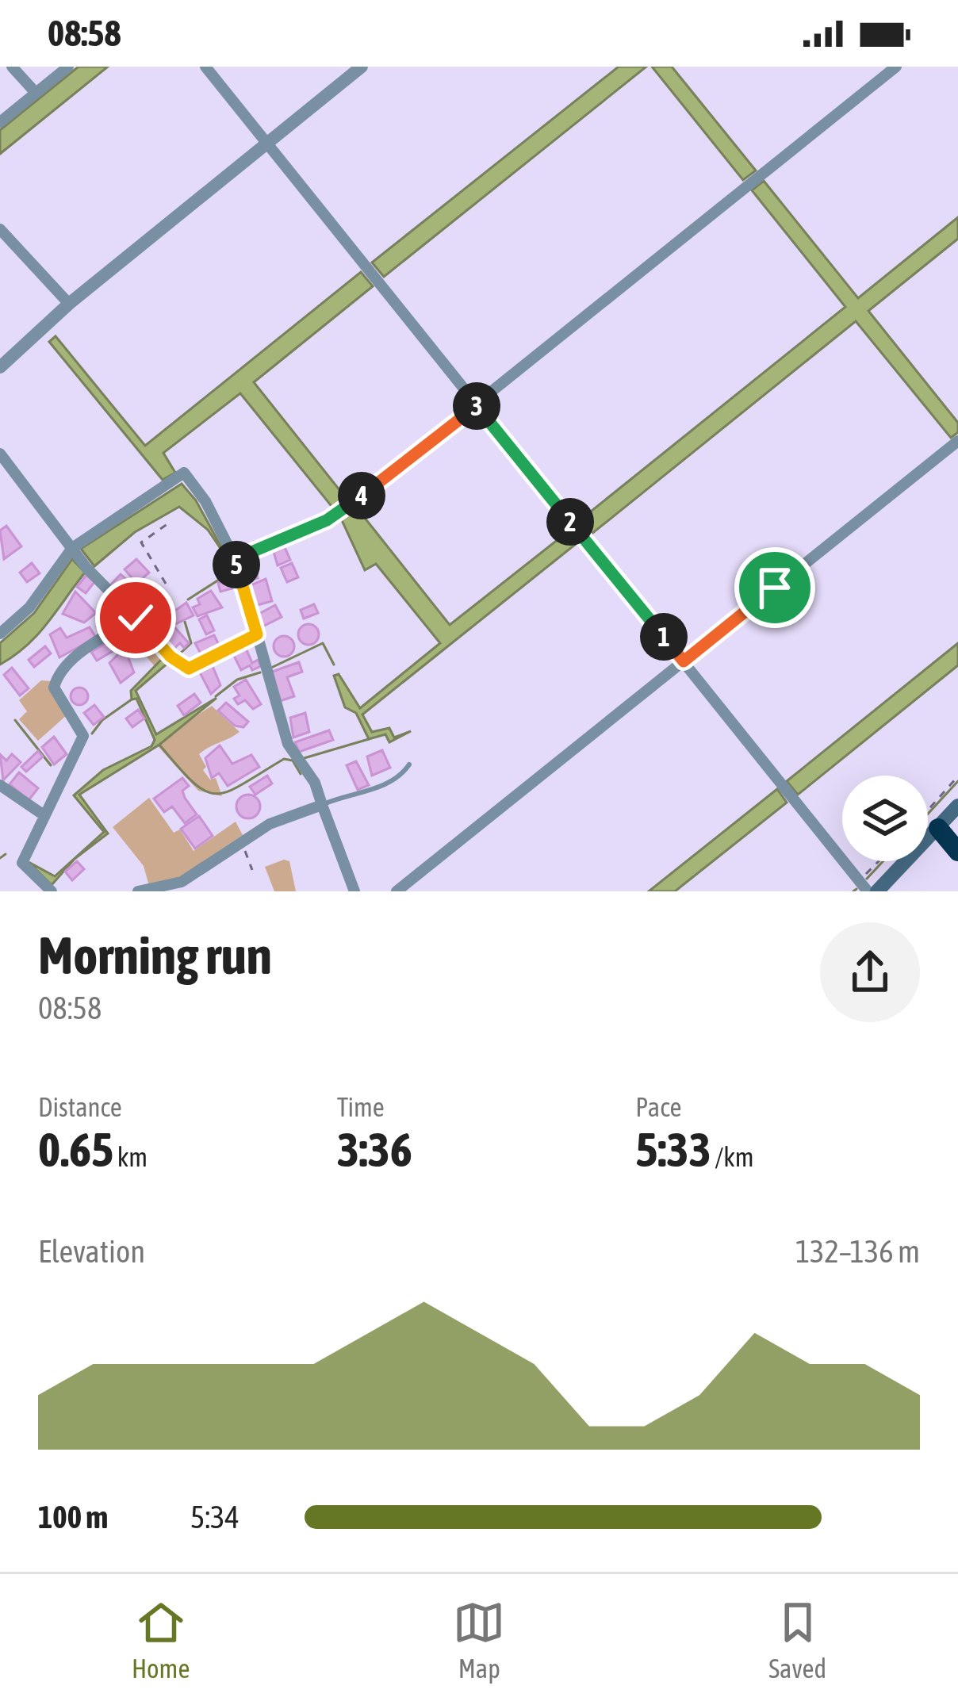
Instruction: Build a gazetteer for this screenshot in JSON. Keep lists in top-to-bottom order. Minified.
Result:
{"page":{"status":"08:58","pins":["3","4","2","5","1"],"heading":["Morning run","08:58"],"stats":[["Distance","0.65 km"],["Time","3:36"],["Pace","5:33 /km"]],"chart":["Elevation","132–136 m"],"list":[{"name":"100 m","note":"5:34"}],"tabs":["Home","Map","Saved"]}}
